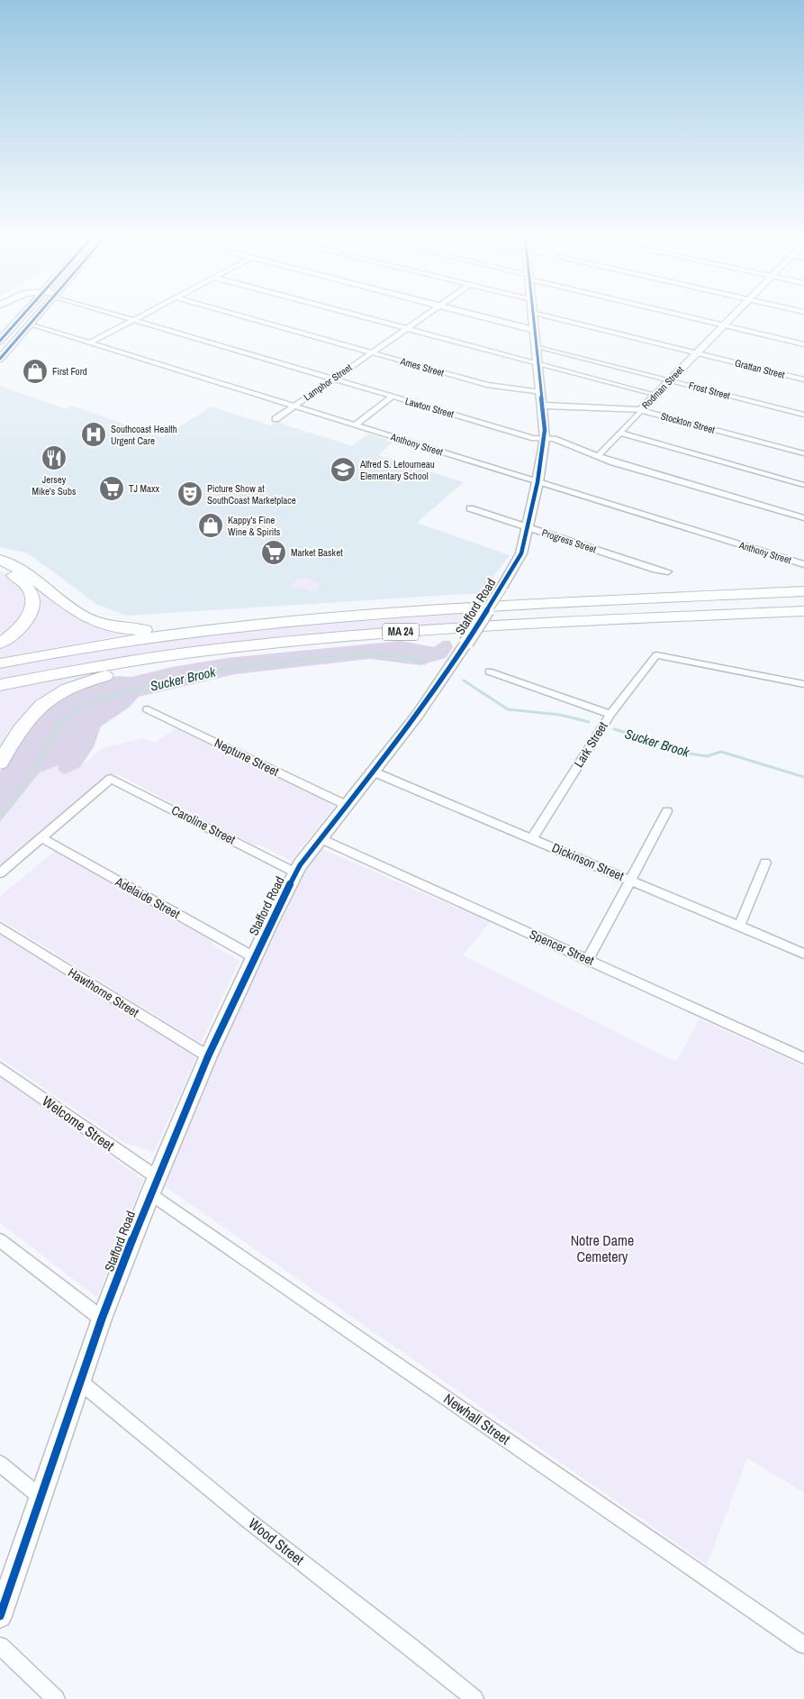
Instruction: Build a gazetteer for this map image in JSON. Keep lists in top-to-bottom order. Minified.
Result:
{"streets":{"highway":["MA 24"],"street":["Ames Street","Grattan Street","Lamphor Street","Rodman Street","Frost Street","Lawton Street","Stockton Street","Anthony Street","Progress Street","Stafford Road","Lark Street","Neptune Street","Caroline Street","Dickinson Street","Adelaide Street","Spencer Street","Hawthorne Street","Welcome Street","Newhall Street","Wood Street"]},"crossings":[["Ames Street","Lamphor Street"],["Ames Street","Stafford Road"],["Grattan Street","Rodman Street"],["Lamphor Street","Lawton Street"],["Lamphor Street","Anthony Street"],["Rodman Street","Frost Street"],["Rodman Street","Lawton Street"],["Rodman Street","Stockton Street"],["Frost Street","Stafford Road"],["Lawton Street","Stafford Road"],["Stockton Street","Stafford Road"],["Anthony Street","Stafford Road"],["Progress Street","Stafford Road"],["Stafford Road","Neptune Street"],["Stafford Road","Caroline Street"],["Stafford Road","Dickinson Street"],["Stafford Road","Adelaide Street"],["Stafford Road","Spencer Street"],["Stafford Road","Hawthorne Street"],["Stafford Road","Welcome Street"],["Stafford Road","Newhall Street"],["Stafford Road","Wood Street"],["Lark Street","Dickinson Street"],["Caroline Street","Adelaide Street"],["Welcome Street","Newhall Street"]],"water":["Sucker Brook"],"parks":["Notre Dame Cemetery"],"places":{"shop":["First Ford","Kappy's Fine Wine & Spirits"],"hospital":["Southcoast Health Urgent Care"],"restaurant":["Jersey Mike's Subs"],"school or university":["Alfred S. Letourneau Elementary School"],"supermarket":["TJ Maxx","Market Basket"],"theatre":["Picture Show at SouthCoast Marketplace"]}}
